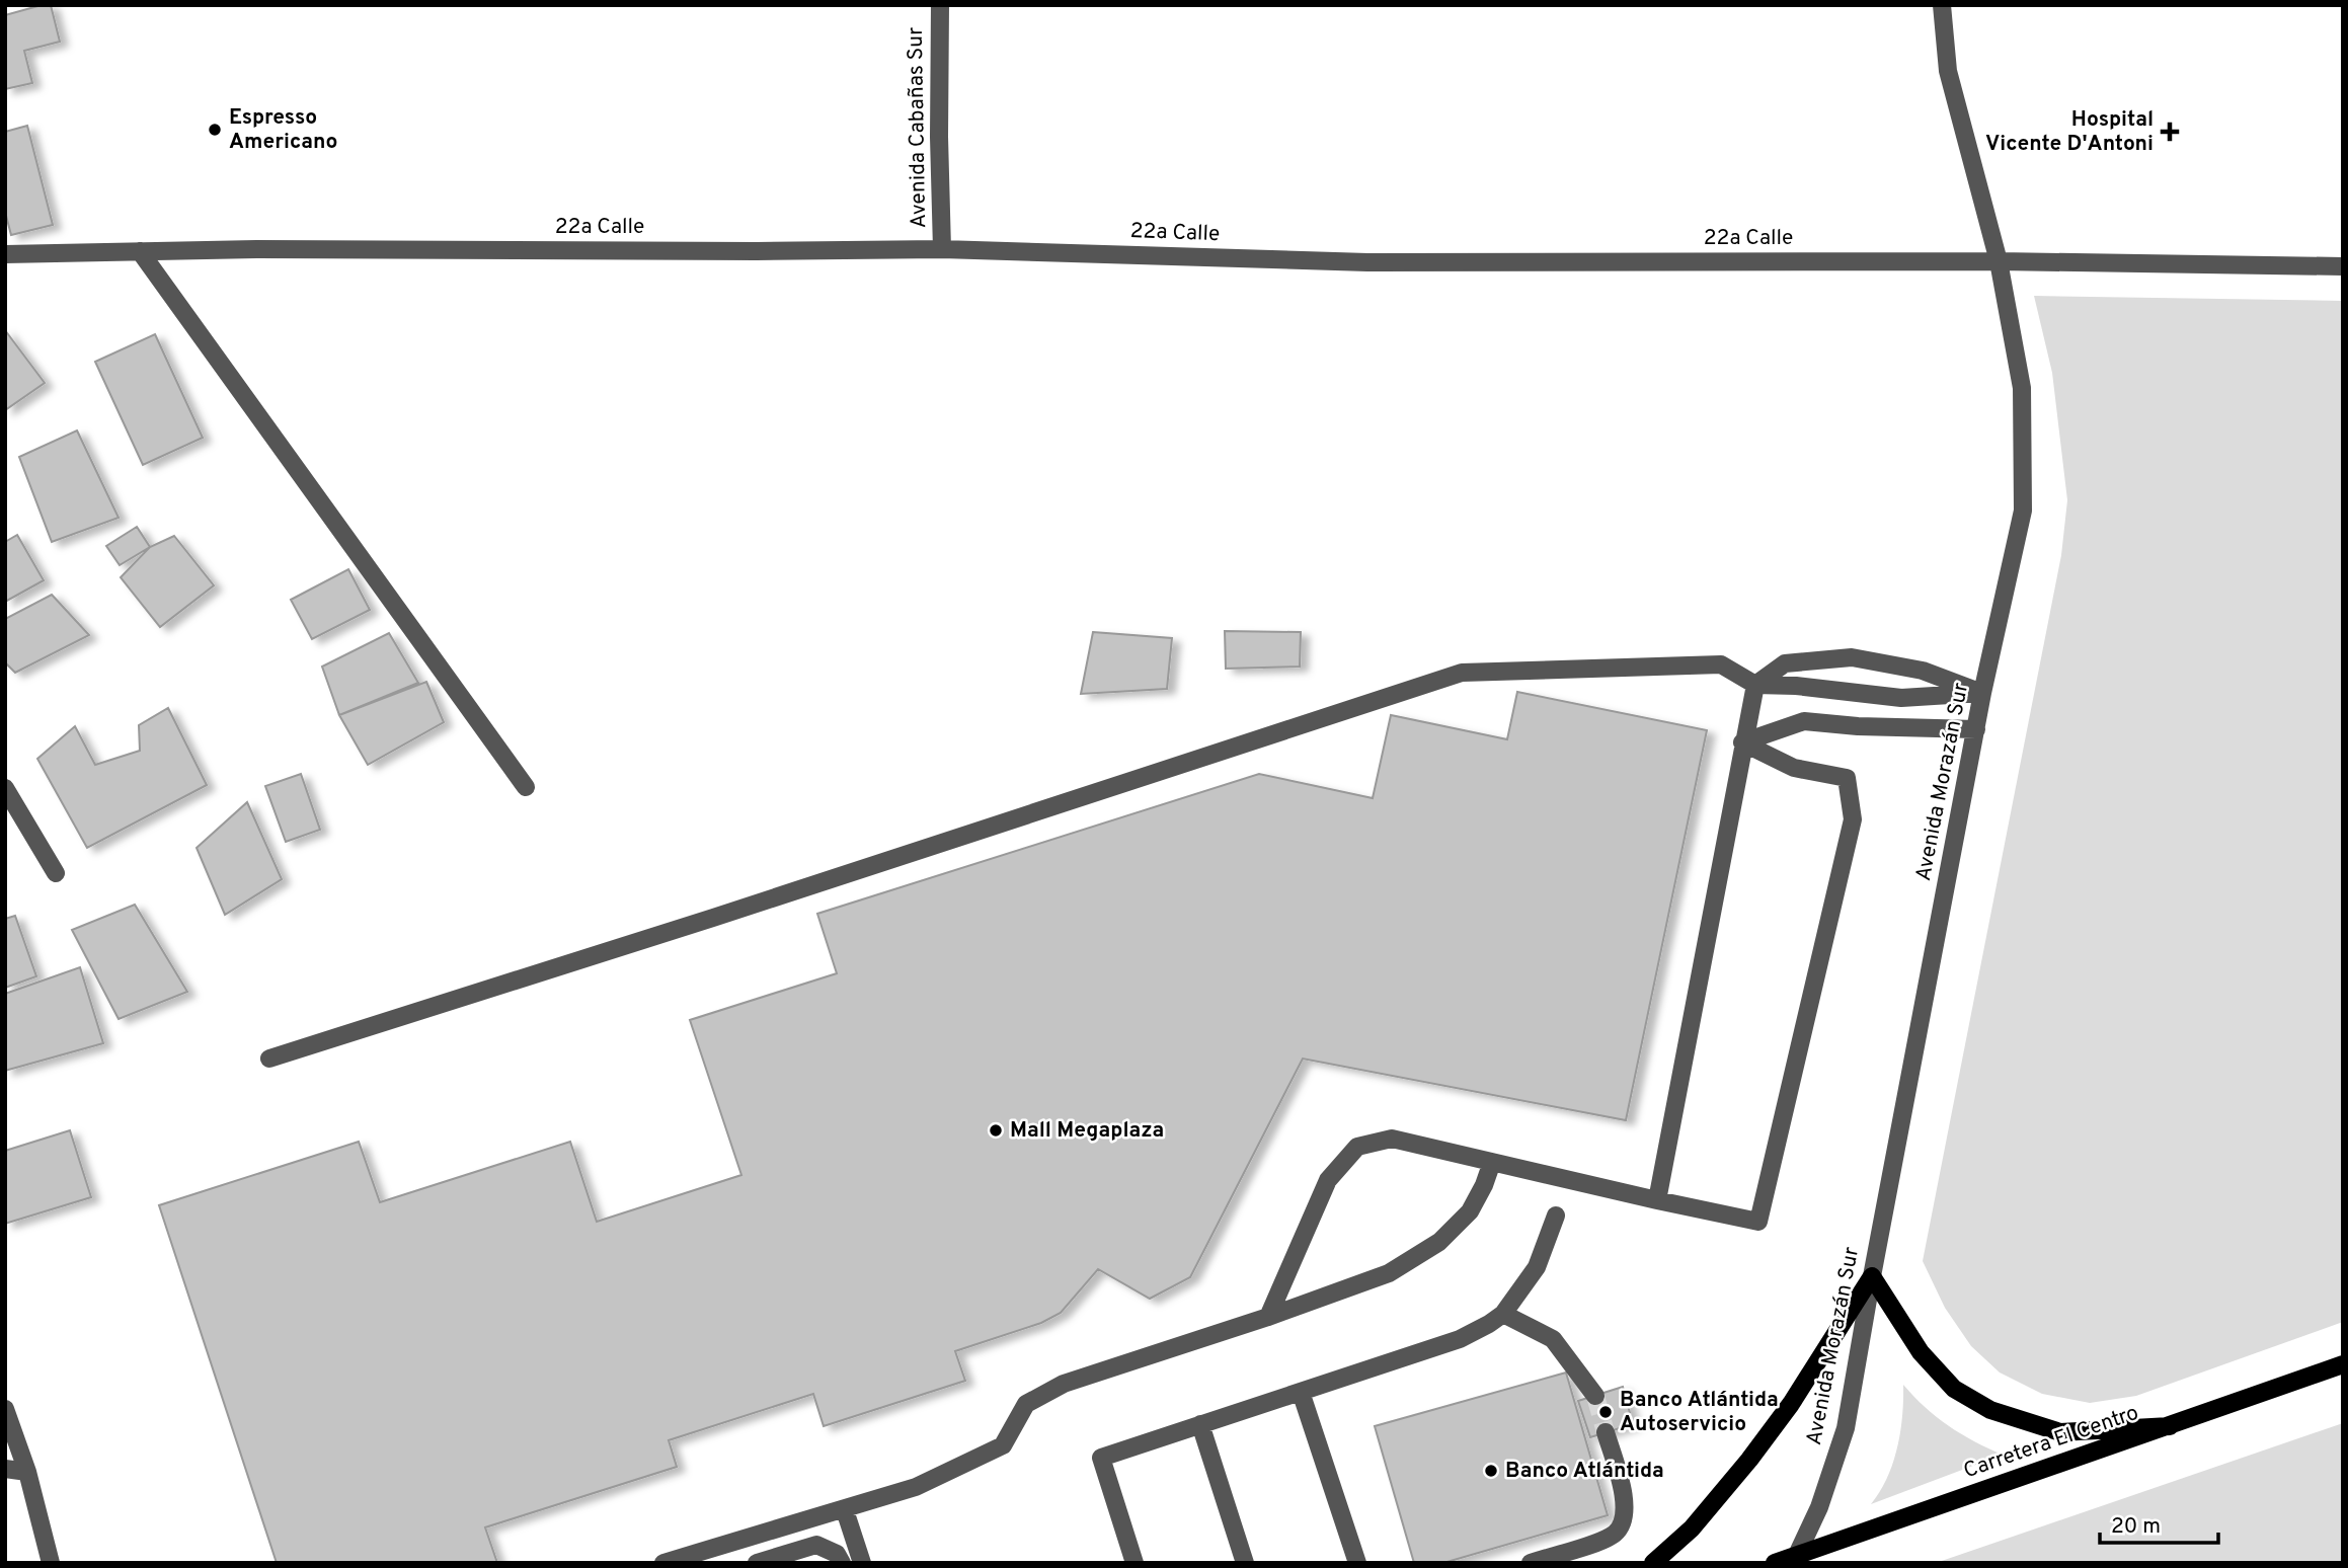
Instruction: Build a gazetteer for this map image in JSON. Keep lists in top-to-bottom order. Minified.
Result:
{"streets":{"main road":["Carretera El Centro"],"street":["Avenida Cabañas Sur","22a Calle","Avenida Morazán Sur"]},"crossings":[["Avenida Cabañas Sur","22a Calle"],["22a Calle","Avenida Morazán Sur"],["Avenida Morazán Sur","Carretera El Centro"]],"places":{"other":["Espresso Americano","Mall Megaplaza","Banco Atlántida Autoservicio","Banco Atlántida"],"health":["Hospital Vicente D'Antoni"]},"scale_bar":"20 m"}
